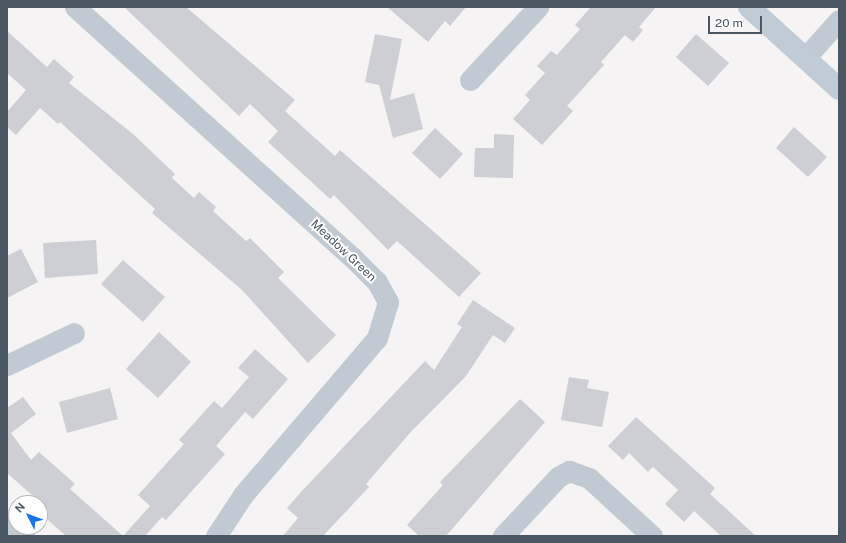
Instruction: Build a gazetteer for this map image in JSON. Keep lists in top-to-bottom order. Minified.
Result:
{"streets":{"street":["Meadow Green"]},"scale_bar":"20 m","north":"top left"}
